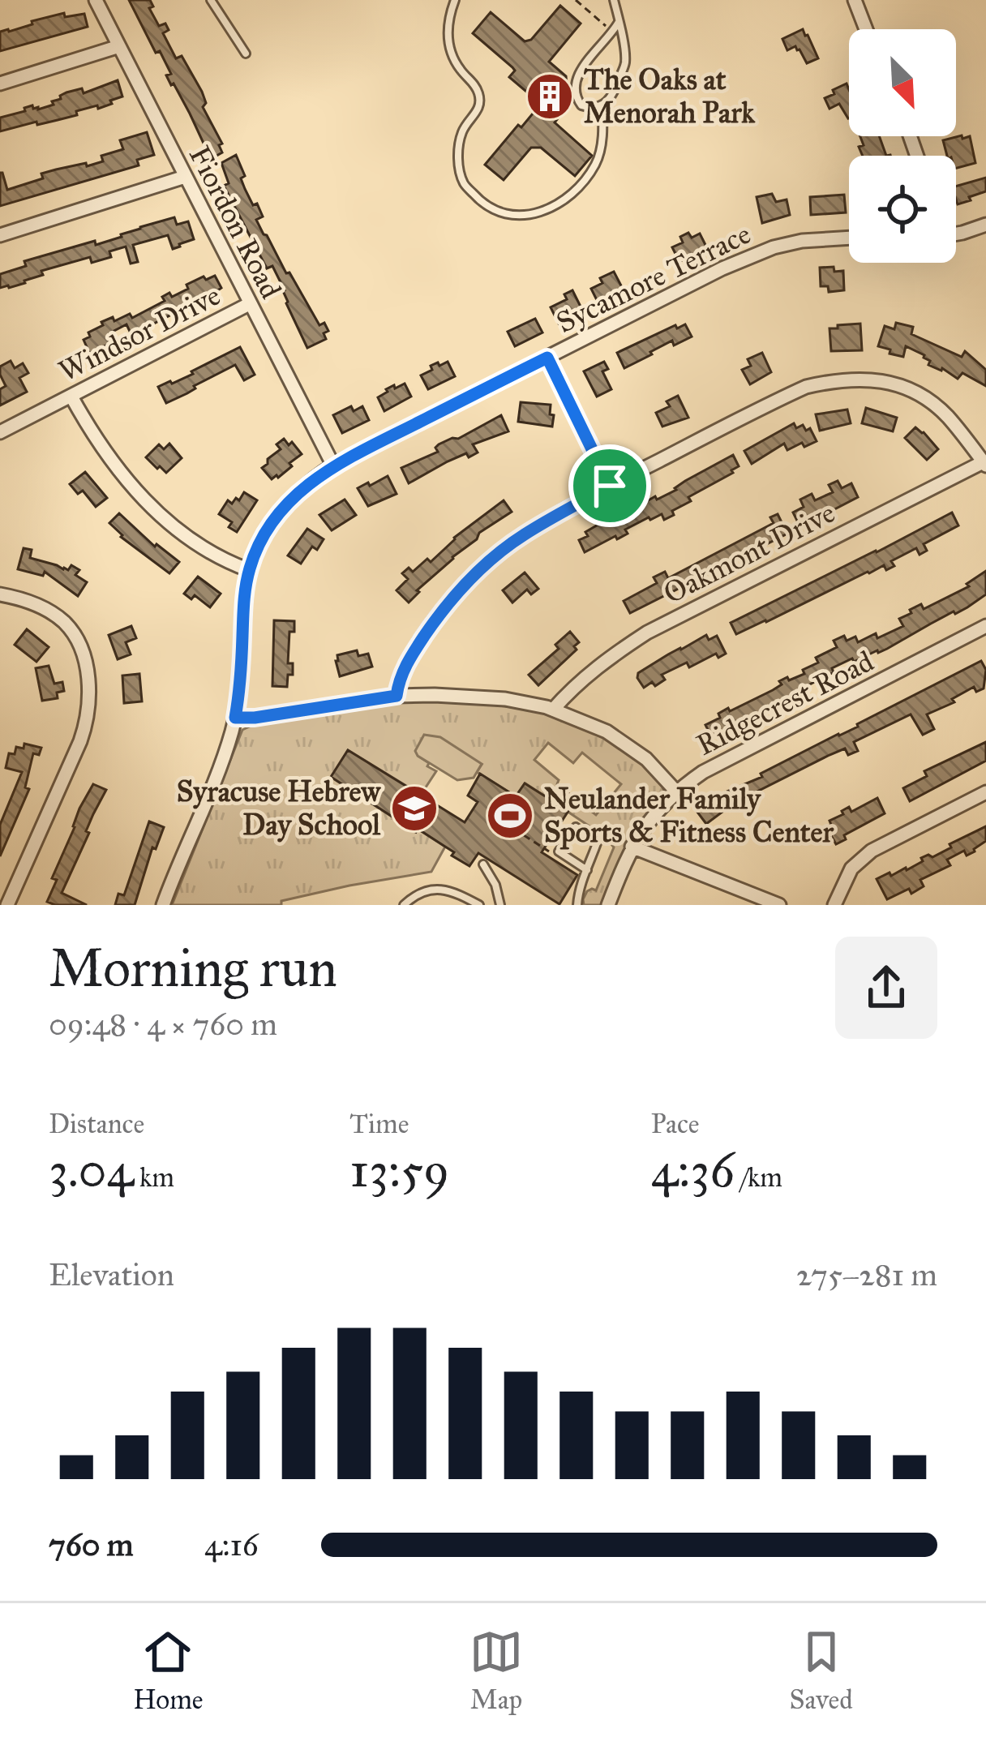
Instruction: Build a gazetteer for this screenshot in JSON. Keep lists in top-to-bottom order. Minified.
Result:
{"streets":{"street":["Fiordon Road","Sycamore Terrace","Windsor Drive","Oakmont Drive","Ridgecrest Road"]},"crossings":[["Fiordon Road","Sycamore Terrace"],["Fiordon Road","Windsor Drive"]],"places":{"building":["The Oaks at Menorah Park"],"school or university":["Syracuse Hebrew Day School"],"sports":["Neulander Family Sports & Fitness Center"]},"north":"bottom right","page":{"heading":["Morning run","09:48 · 4 × 760 m"],"stats":[["Distance","3.04 km"],["Time","13:59"],["Pace","4:36 /km"]],"chart":["Elevation","275–281 m"],"list":[{"name":"760 m","note":"4:16"}],"tabs":["Home","Map","Saved"]}}
